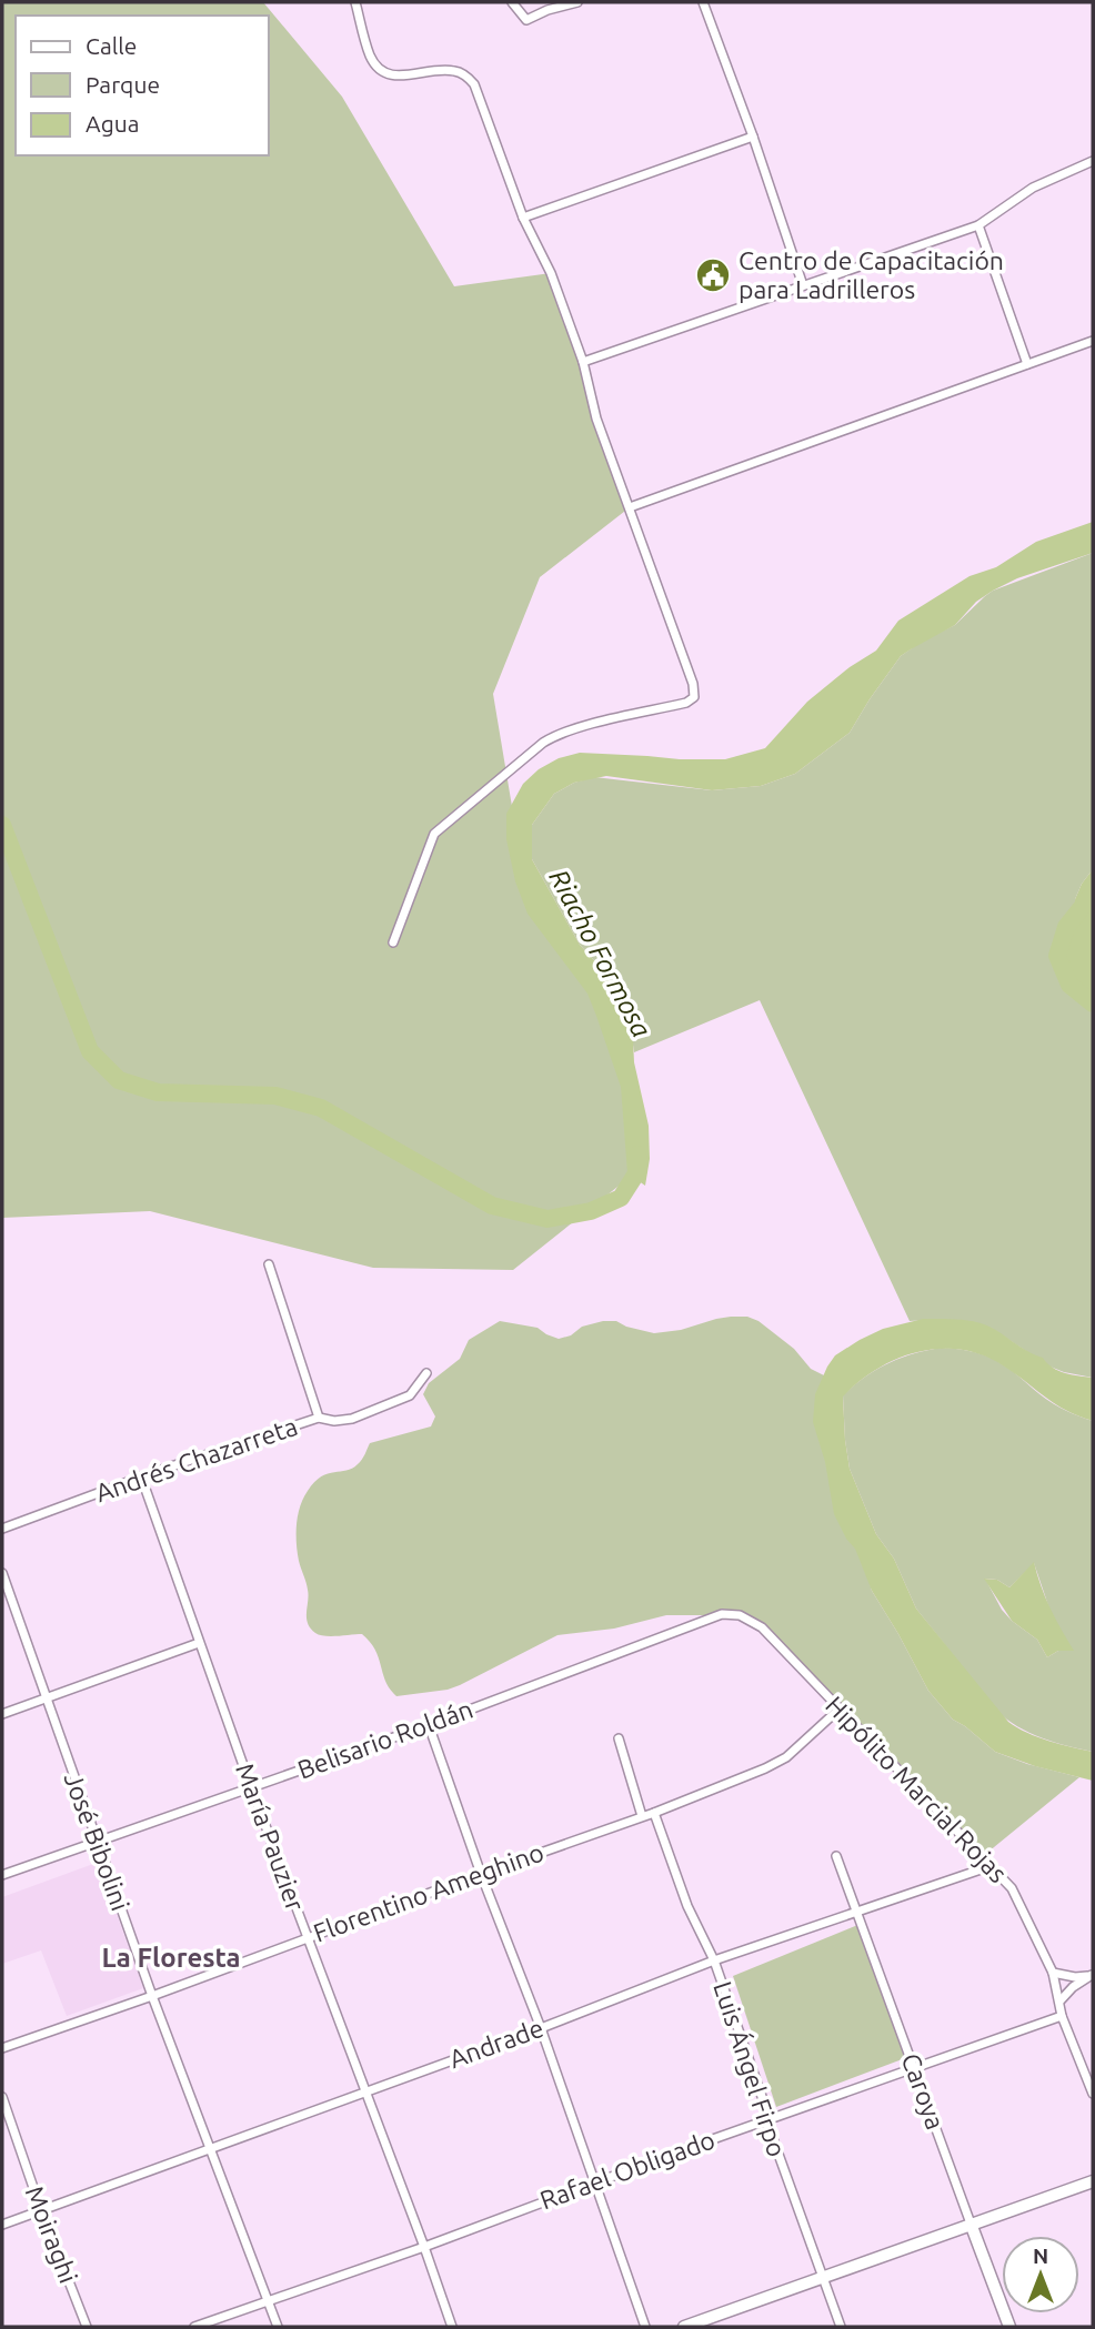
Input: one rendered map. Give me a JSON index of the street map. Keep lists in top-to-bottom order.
{
  "streets": {
    "main road": ["Caroya"],
    "street": [
      "Andrés Chazarreta",
      "Belisario Roldán",
      "Hipólito Marcial Rojas",
      "María Pauzier",
      "José Bibolini",
      "Florentino Ameghino",
      "Andrade",
      "Luis Ángel Firpo",
      "Rafael Obligado",
      "Moiraghi"
    ]
  },
  "crossings": [
    ["Andrés Chazarreta", "María Pauzier"],
    ["Belisario Roldán", "Hipólito Marcial Rojas"],
    ["Belisario Roldán", "María Pauzier"],
    ["Belisario Roldán", "José Bibolini"],
    ["Hipólito Marcial Rojas", "Florentino Ameghino"],
    ["Hipólito Marcial Rojas", "Andrade"],
    ["Hipólito Marcial Rojas", "Rafael Obligado"],
    ["María Pauzier", "Florentino Ameghino"],
    ["María Pauzier", "Andrade"],
    ["María Pauzier", "Rafael Obligado"],
    ["José Bibolini", "Florentino Ameghino"],
    ["José Bibolini", "Andrade"],
    ["José Bibolini", "Rafael Obligado"],
    ["Florentino Ameghino", "Luis Ángel Firpo"],
    ["Andrade", "Luis Ángel Firpo"],
    ["Andrade", "Caroya"],
    ["Andrade", "Moiraghi"],
    ["Luis Ángel Firpo", "Rafael Obligado"],
    ["Caroya", "Rafael Obligado"]
  ],
  "districts": ["La Floresta"],
  "water": ["Riacho Formosa"],
  "places": {
    "public building": ["Centro de Capacitación para Ladrilleros"]
  },
  "legend": ["Calle", "Parque", "Agua"],
  "north": "top"
}
